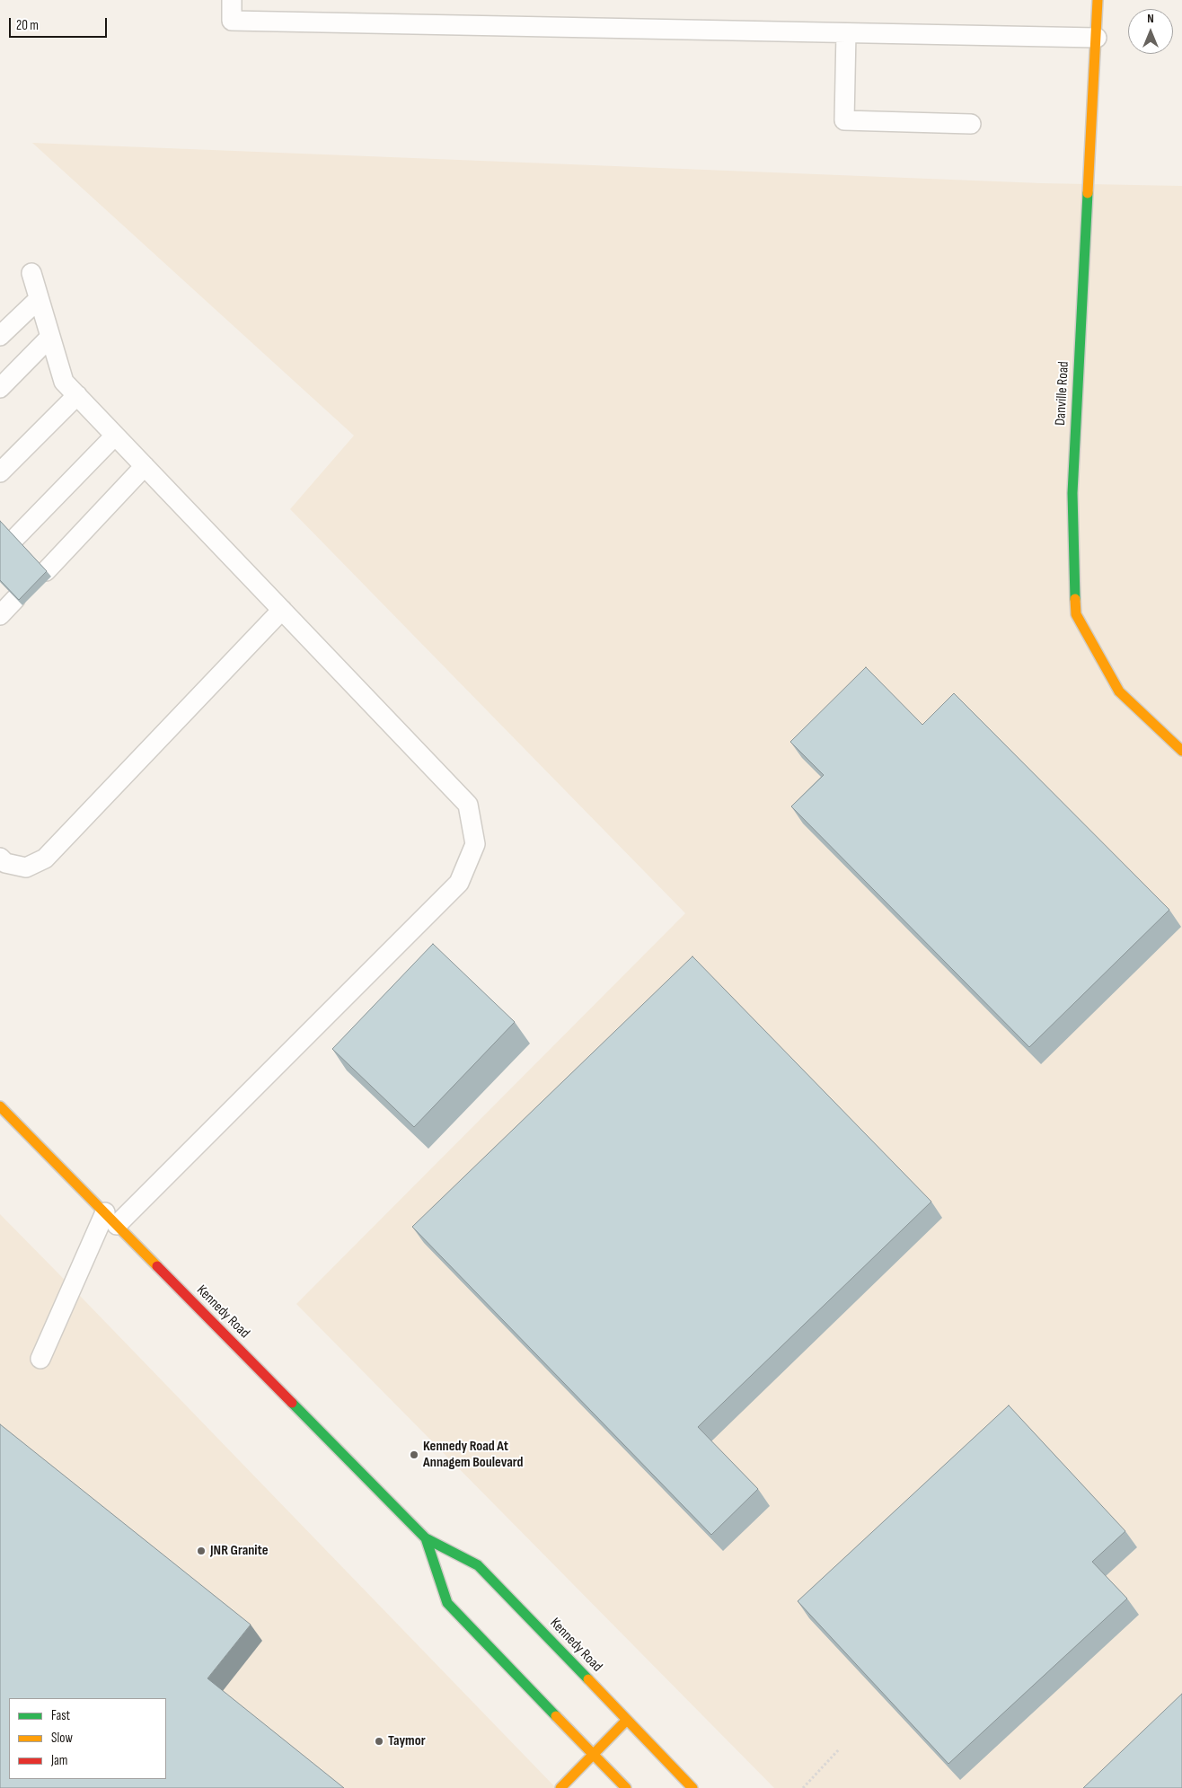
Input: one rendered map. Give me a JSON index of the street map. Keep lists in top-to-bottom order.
{
  "streets": {
    "main road": ["Danville Road", "Kennedy Road"]
  },
  "places": ["Kennedy Road At Annagem Boulevard", "JNR Granite", "Taymor"],
  "legend": ["Fast", "Slow", "Jam"],
  "scale_bar": "20 m",
  "north": "top"
}
